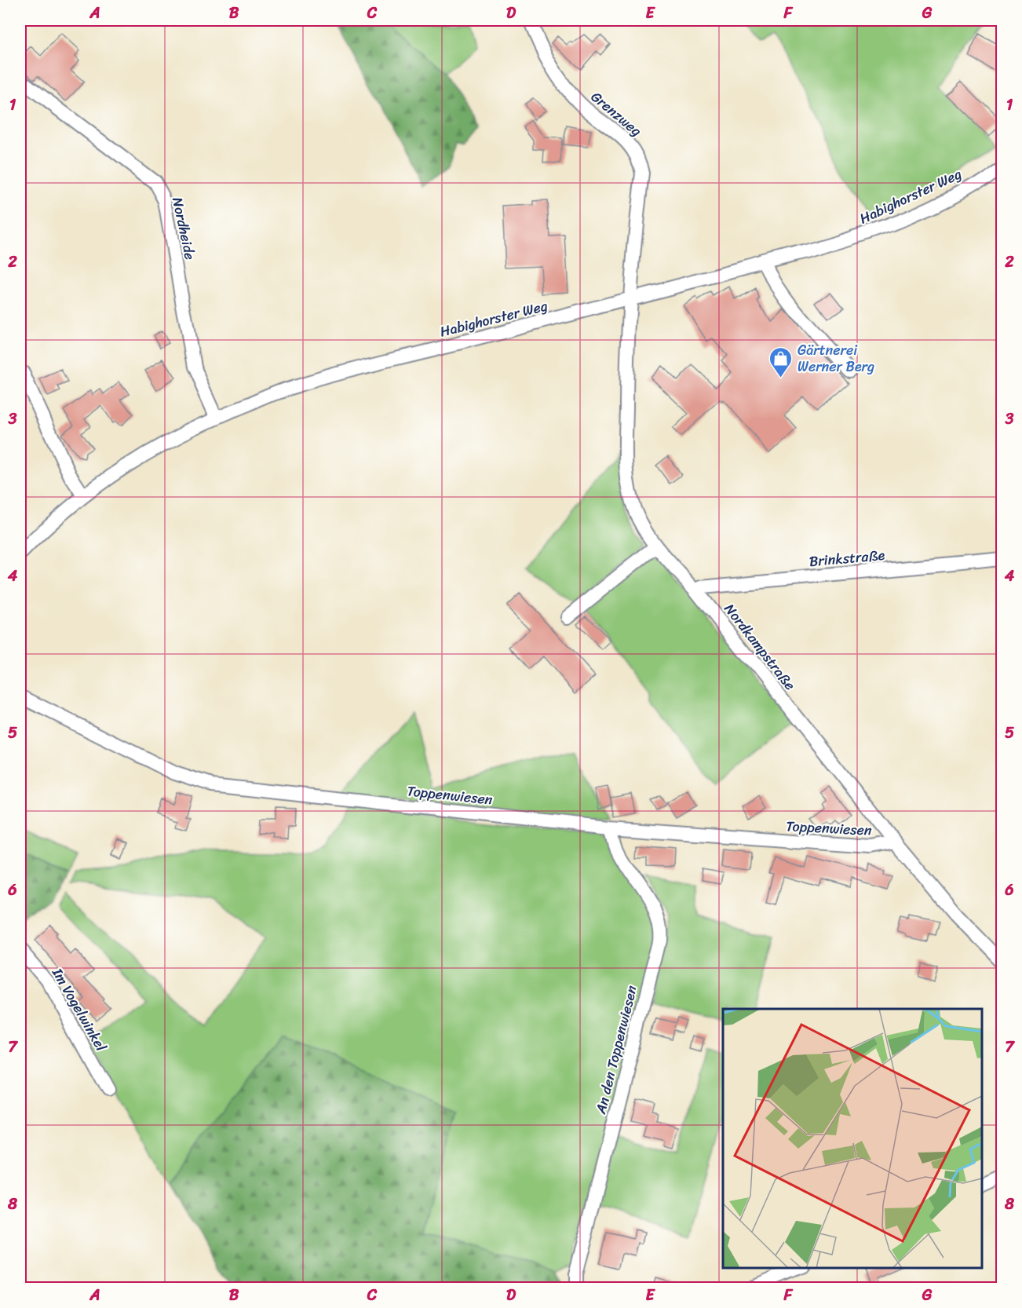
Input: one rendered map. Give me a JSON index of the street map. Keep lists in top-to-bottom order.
{
  "streets": {
    "street": [
      "Grenzweg",
      "Habighorster Weg",
      "Nordheide",
      "Brinkstraße",
      "Nordkampstraße",
      "Toppenwiesen",
      "Im Vogelwinkel",
      "An den Toppenwiesen"
    ]
  },
  "crossings": [
    ["Grenzweg", "Habighorster Weg"],
    ["Grenzweg", "Nordkampstraße"],
    ["Habighorster Weg", "Nordheide"],
    ["Habighorster Weg", "Nordkampstraße"],
    ["Brinkstraße", "Nordkampstraße"],
    ["Nordkampstraße", "Toppenwiesen"],
    ["Toppenwiesen", "An den Toppenwiesen"]
  ],
  "places": {
    "shop": ["Gärtnerei Werner Berg"]
  },
  "grid": {
    "columns": [
      "A",
      "B",
      "C",
      "D",
      "E",
      "F",
      "G"
    ],
    "rows": [
      "1",
      "2",
      "3",
      "4",
      "5",
      "6",
      "7",
      "8"
    ]
  }
}
